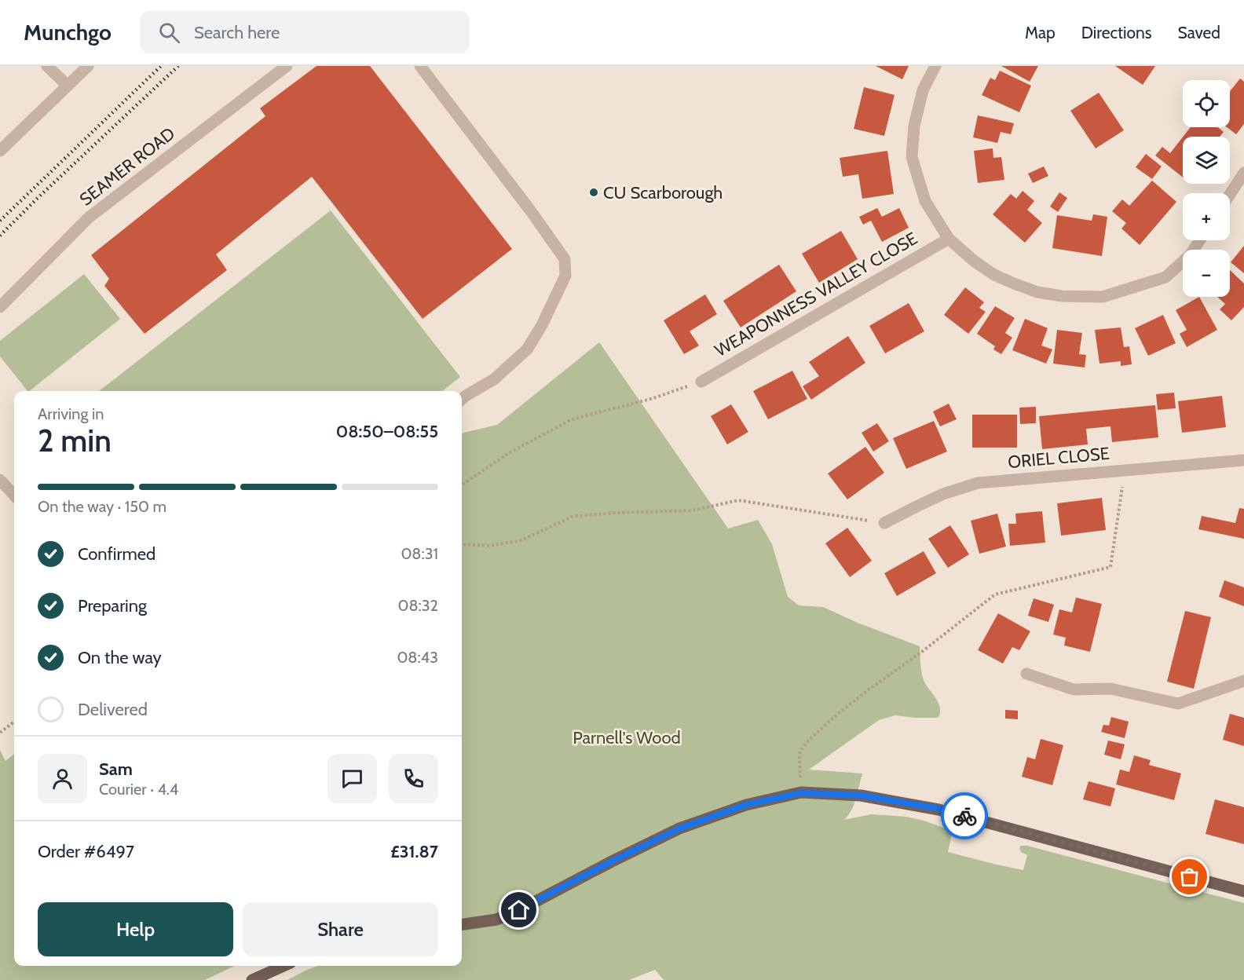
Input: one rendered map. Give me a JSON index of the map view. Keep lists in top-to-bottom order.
{
  "streets": {
    "street": ["SEAMER ROAD", "WEAPONNESS VALLEY CLOSE", "ORIEL CLOSE"]
  },
  "parks": ["Parnell's Wood"],
  "places": ["CU Scarborough"],
  "page": {
    "header": "Munchgo",
    "search": "Search here",
    "nav": ["Map", "Directions", "Saved"],
    "map_buttons": ["+", "−"],
    "heading": ["2 min", "Arriving in", "08:50–08:55"],
    "panel": [
      "Sam",
      "Courier · 4.4",
      "Order #6497",
      "£31.87"
    ],
    "bar": "On the way · 150 m",
    "list": [
      ["Confirmed", "08:31"],
      ["Preparing", "08:32"],
      ["On the way", "08:43"],
      "Delivered"
    ],
    "buttons": ["Help", "Share"]
  }
}
